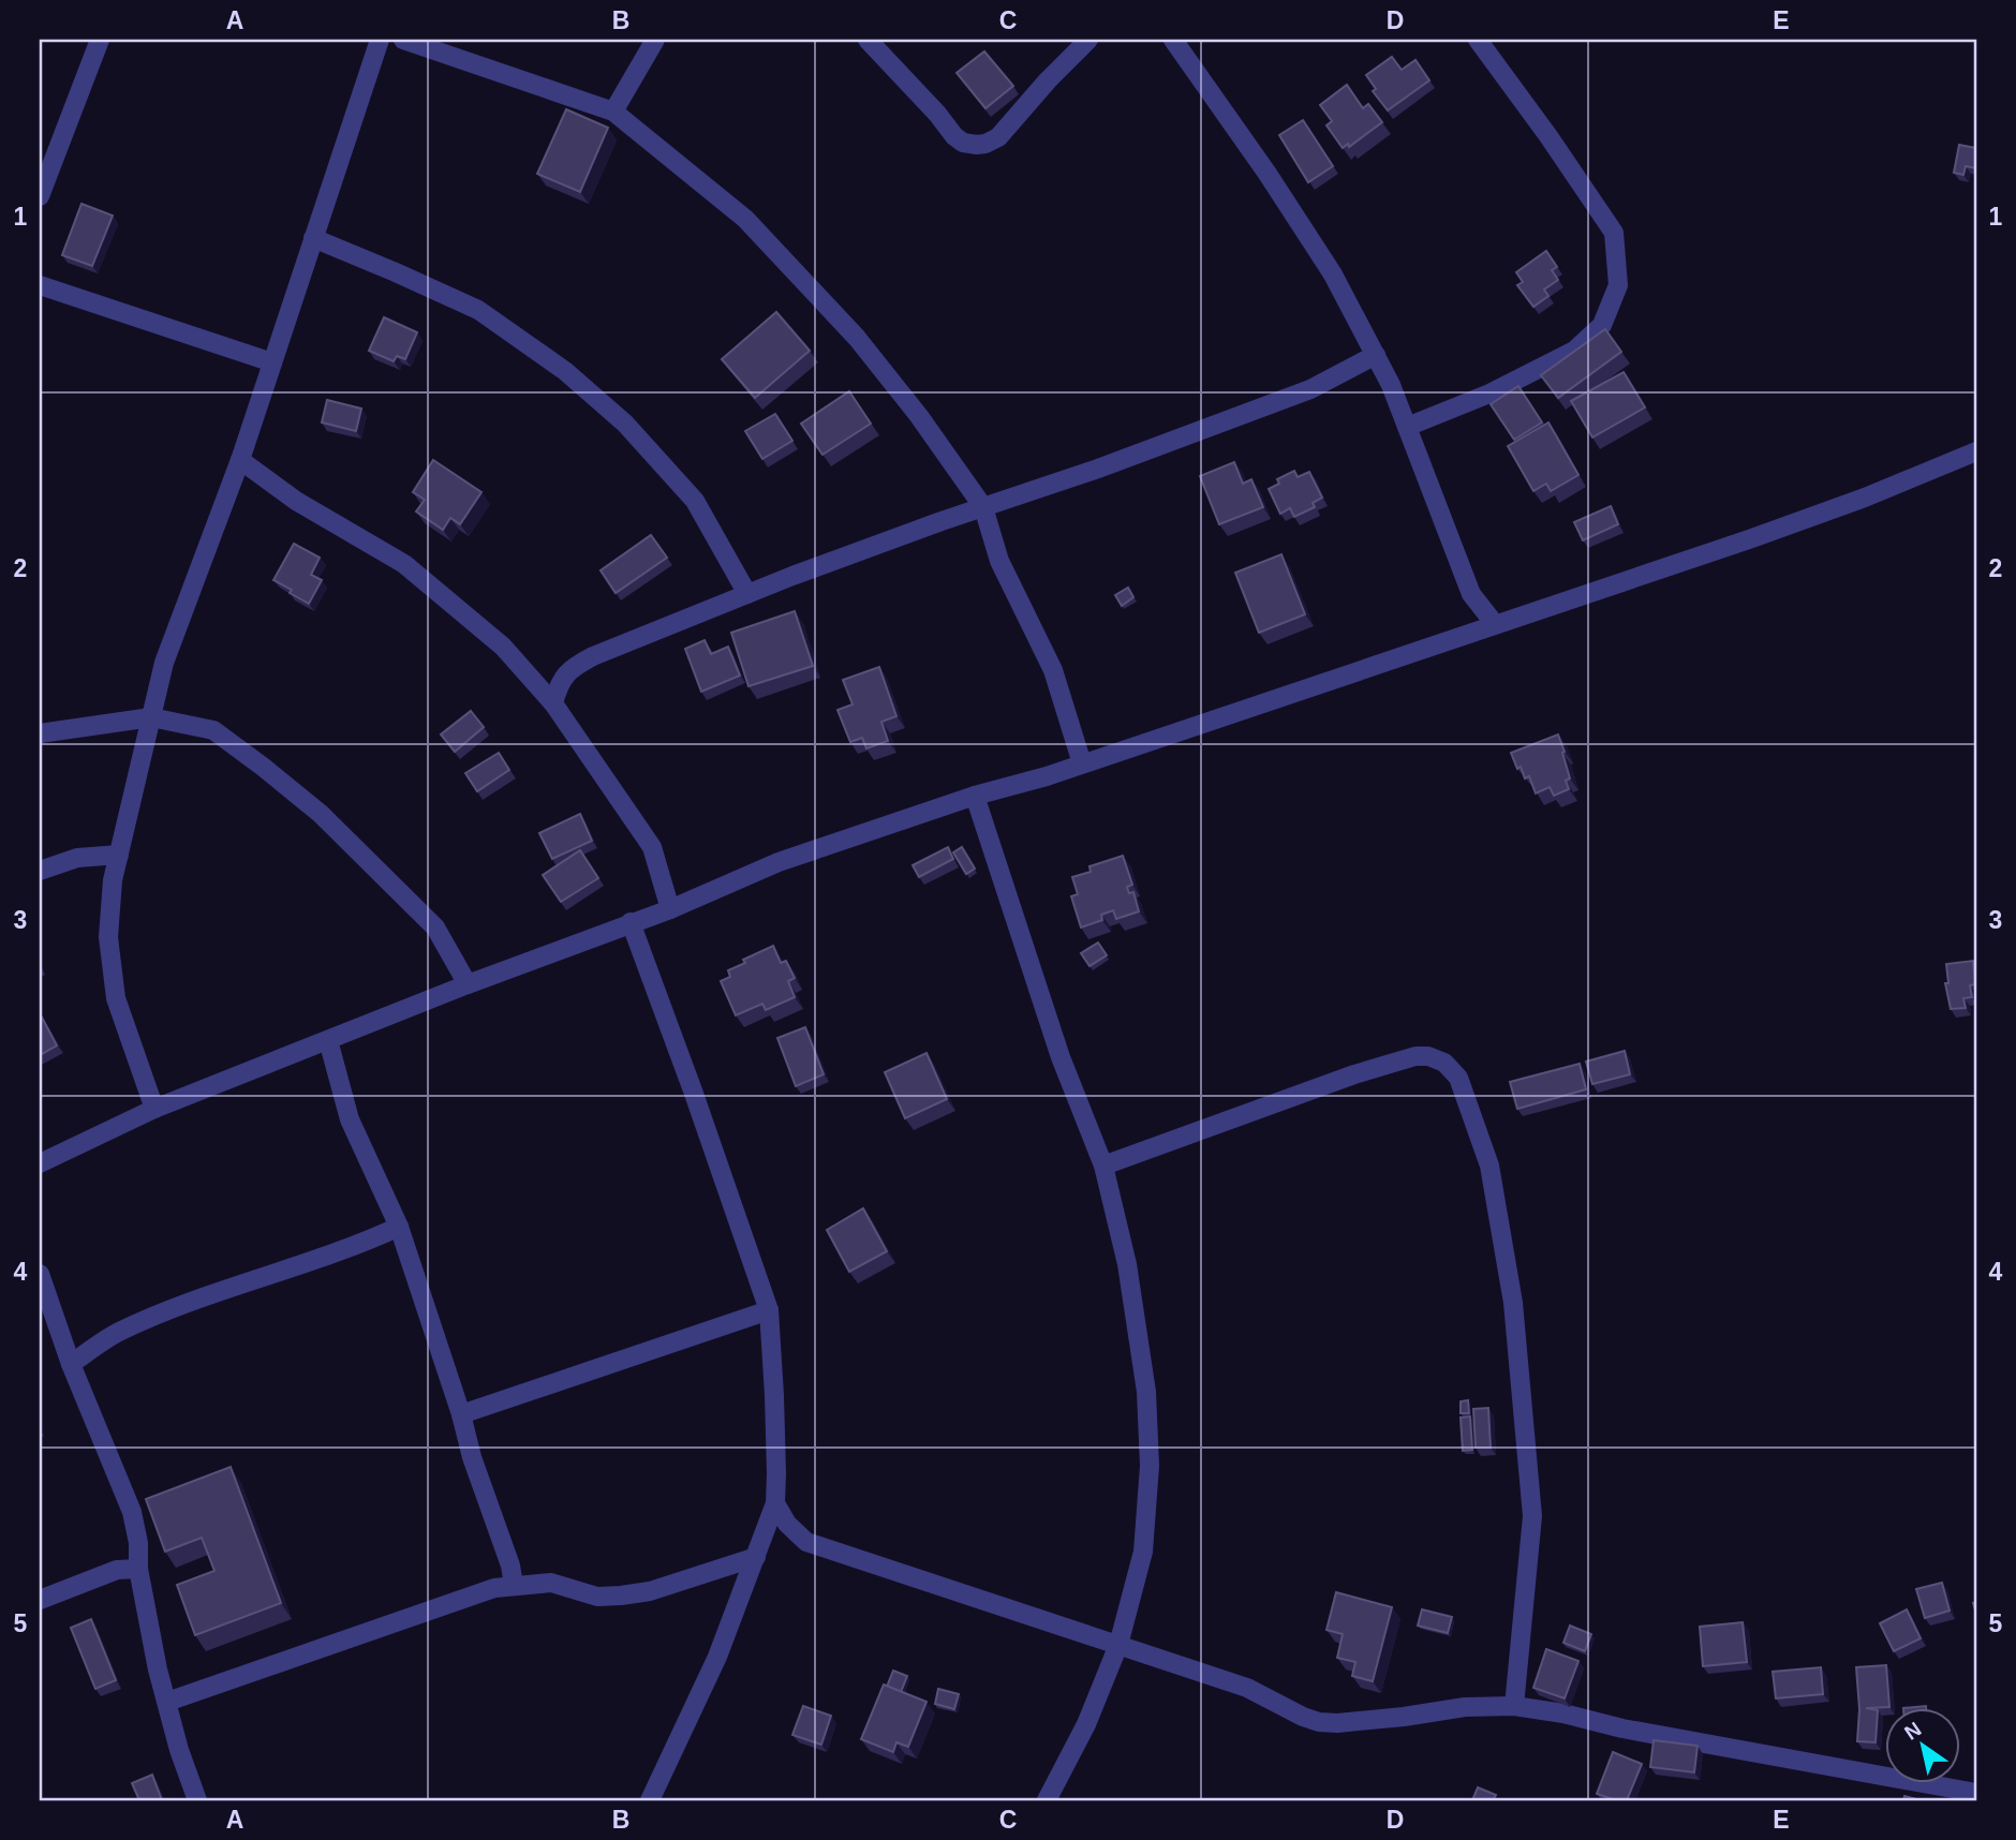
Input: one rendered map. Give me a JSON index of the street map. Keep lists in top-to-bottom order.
{
  "north": "top left",
  "grid": {
    "columns": [
      "A",
      "B",
      "C",
      "D",
      "E"
    ],
    "rows": [
      "1",
      "2",
      "3",
      "4",
      "5"
    ]
  }
}
